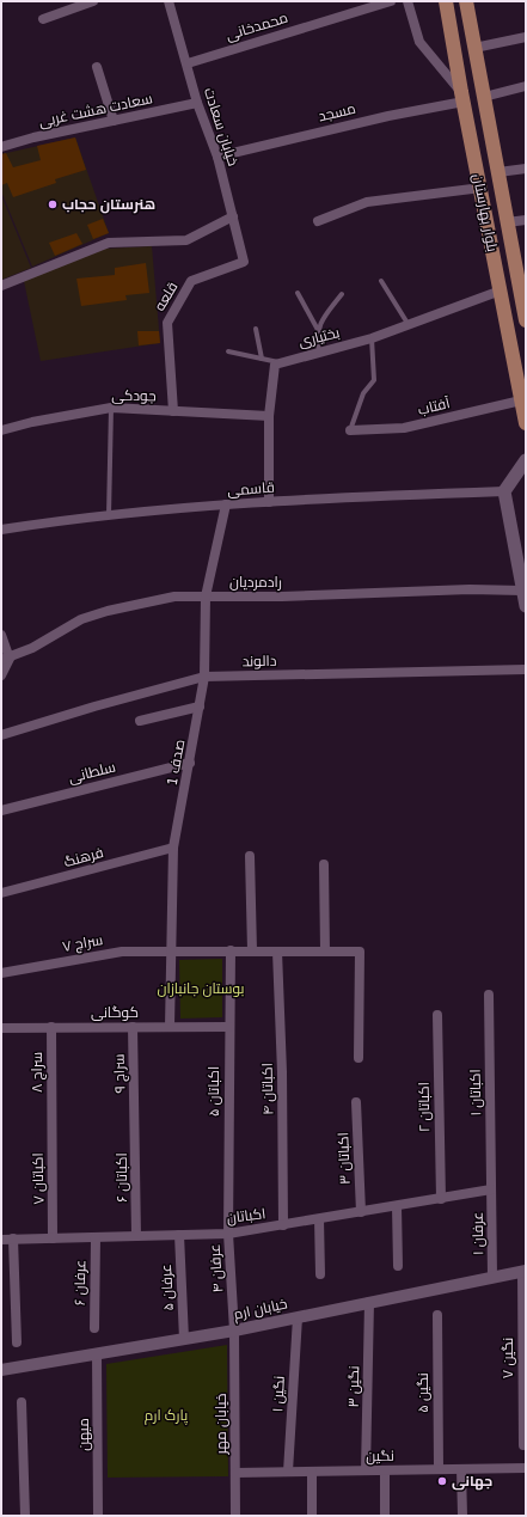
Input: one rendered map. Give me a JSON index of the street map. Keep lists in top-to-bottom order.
{
  "streets": {
    "main road": ["بلوار بهارستان"],
    "street": [
      "محمدخانی",
      "سعادت هشت غربی",
      "مسجد",
      "خیابان سعادت",
      "قلعه",
      "بختیاری",
      "جودکی",
      "آفتاب",
      "قاسمی",
      "رادمردیان",
      "دالوند",
      "صدف 1",
      "سلطانی",
      "فرهنگ",
      "سراج ۷",
      "کوگانی",
      "سراج ۸",
      "سراج ۹",
      "اکباتان ۴",
      "اکباتان ۵",
      "اکباتان ۱",
      "اکباتان ۲",
      "اکباتان ۳",
      "اکباتان ۶",
      "اکباتان ۷",
      "اکباتان",
      "عرفان ۱",
      "عرفان ۴",
      "عرفان ۶",
      "عرفان ۵",
      "خیابان ارم",
      "نگین ۷",
      "نگین ۳",
      "نگین ۵",
      "نگین ۱",
      "خیابان مهر",
      "میهن",
      "نگین"
    ]
  },
  "crossings": [
    ["محمدخانی", "خیابان سعادت"],
    ["سعادت هشت غربی", "خیابان سعادت"],
    ["مسجد", "خیابان سعادت"],
    ["مسجد", "بلوار بهارستان"],
    ["خیابان سعادت", "قلعه"],
    ["بلوار بهارستان", "بختیاری"],
    ["بلوار بهارستان", "آفتاب"],
    ["قلعه", "جودکی"],
    ["قاسمی", "صدف 1"],
    ["رادمردیان", "صدف 1"],
    ["دالوند", "صدف 1"],
    ["صدف 1", "سلطانی"],
    ["صدف 1", "فرهنگ"],
    ["صدف 1", "سراج ۷"],
    ["صدف 1", "کوگانی"],
    ["سراج ۷", "اکباتان ۴"],
    ["سراج ۷", "اکباتان ۵"],
    ["کوگانی", "سراج ۸"],
    ["کوگانی", "سراج ۹"],
    ["کوگانی", "اکباتان ۵"],
    ["سراج ۸", "اکباتان ۷"],
    ["سراج ۹", "اکباتان ۶"],
    ["اکباتان ۴", "اکباتان"],
    ["اکباتان ۵", "اکباتان"],
    ["اکباتان ۵", "عرفان ۴"],
    ["اکباتان ۱", "اکباتان"],
    ["اکباتان ۱", "عرفان ۱"],
    ["اکباتان ۲", "اکباتان"],
    ["اکباتان ۳", "اکباتان"],
    ["اکباتان ۶", "اکباتان"],
    ["اکباتان ۷", "اکباتان"],
    ["اکباتان", "عرفان ۱"],
    ["اکباتان", "عرفان ۴"],
    ["اکباتان", "عرفان ۶"],
    ["اکباتان", "عرفان ۵"],
    ["عرفان ۱", "خیابان ارم"],
    ["عرفان ۴", "خیابان ارم"],
    ["عرفان ۴", "خیابان مهر"],
    ["عرفان ۵", "خیابان ارم"],
    ["خیابان ارم", "نگین ۷"],
    ["خیابان ارم", "نگین ۳"],
    ["خیابان ارم", "نگین ۱"],
    ["خیابان ارم", "خیابان مهر"],
    ["خیابان ارم", "میهن"],
    ["نگین ۳", "نگین"],
    ["نگین ۵", "نگین"],
    ["نگین ۱", "نگین"],
    ["خیابان مهر", "نگین"]
  ],
  "parks": ["بوستان جانبازان", "پارک ارم"],
  "places": ["هنرستان حجاب", "جهانی"]
}
